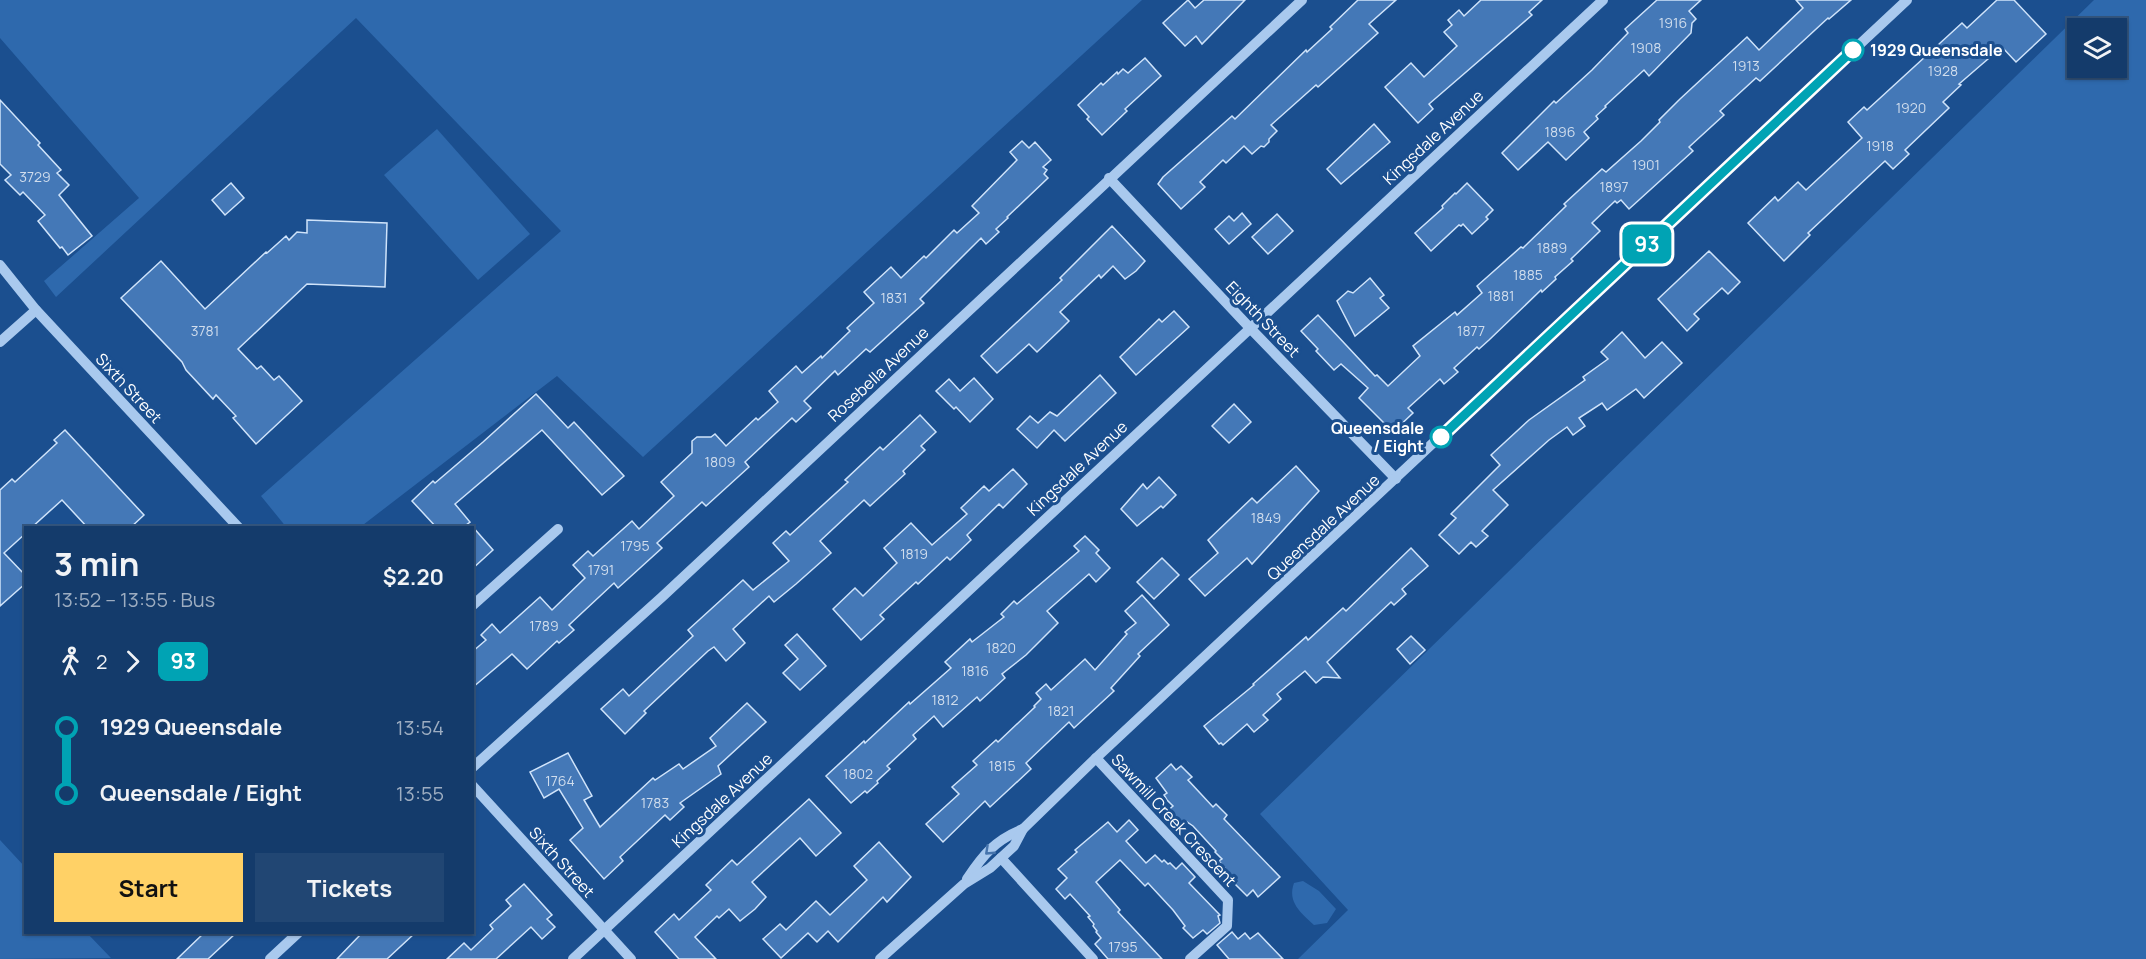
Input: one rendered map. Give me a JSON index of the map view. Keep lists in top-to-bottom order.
{
  "streets": {
    "street": [
      "Kingsdale Avenue",
      "Eighth Street",
      "Rosebella Avenue",
      "Sixth Street",
      "Queensdale Avenue",
      "Sawmill Creek Crescent"
    ]
  },
  "crossings": [
    ["Kingsdale Avenue", "Eighth Street"],
    ["Kingsdale Avenue", "Sixth Street"],
    ["Eighth Street", "Rosebella Avenue"],
    ["Eighth Street", "Queensdale Avenue"],
    ["Queensdale Avenue", "Sawmill Creek Crescent"]
  ],
  "places": ["1929 Queensdale", "Queensdale / Eight"],
  "lines": ["bus line 93"],
  "house_numbers": [
    "1916",
    "1908",
    "1913",
    "1928",
    "1920",
    "1896",
    "1918",
    "1901",
    "3729",
    "1897",
    "1889",
    "1885",
    "1881",
    "1831",
    "3781",
    "1877",
    "1809",
    "1849",
    "1795",
    "1819",
    "1791",
    "1789",
    "1820",
    "1816",
    "1812",
    "1821",
    "1815",
    "1802",
    "1764",
    "1783",
    "1795"
  ],
  "page": {
    "on_map": "93",
    "heading": ["3 min", "13:52 – 13:55 · Bus", "$2.20"],
    "legs": ["2", "93"],
    "list": [
      {
        "name": "1929 Queensdale",
        "value": "13:54"
      },
      {
        "name": "Queensdale / Eight",
        "value": "13:55"
      }
    ],
    "buttons": ["Start", "Tickets"]
  }
}
